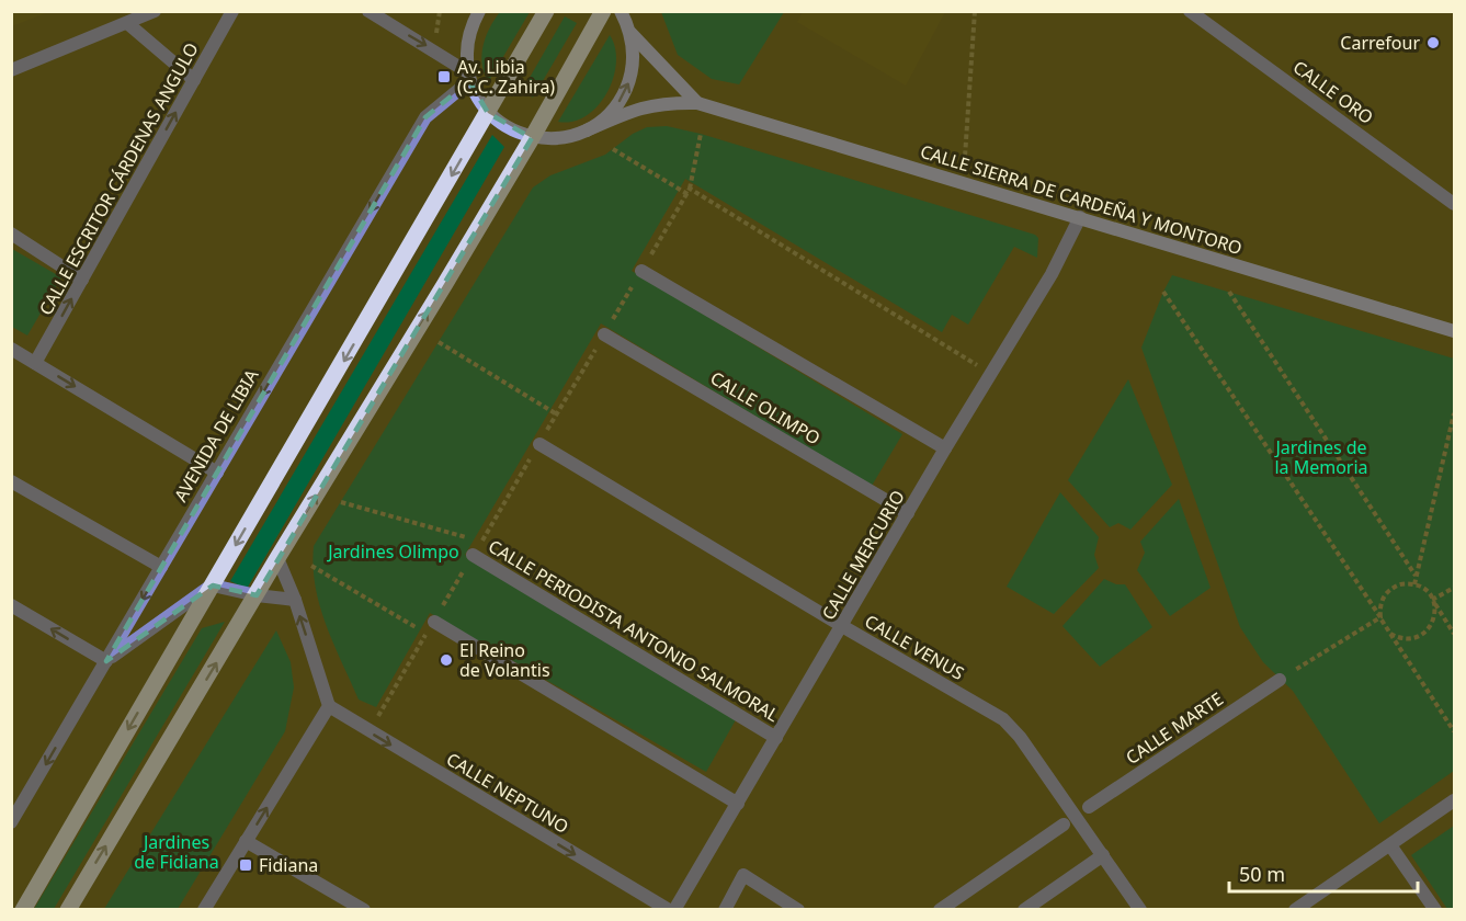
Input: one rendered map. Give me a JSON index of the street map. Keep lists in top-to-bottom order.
{
  "streets": {
    "main road": ["CALLE SIERRA DE CARDEÑA Y MONTORO"],
    "street": [
      "CALLE ORO",
      "CALLE ESCRITOR CÁRDENAS ANGULO",
      "CALLE OLIMPO",
      "AVENIDA DE LIBIA",
      "CALLE MERCURIO",
      "CALLE PERIODISTA ANTONIO SALMORAL",
      "CALLE VENUS",
      "CALLE MARTE",
      "CALLE NEPTUNO"
    ]
  },
  "crossings": [
    ["CALLE SIERRA DE CARDEÑA Y MONTORO", "CALLE MERCURIO"],
    ["CALLE OLIMPO", "CALLE MERCURIO"],
    ["CALLE MERCURIO", "CALLE PERIODISTA ANTONIO SALMORAL"],
    ["CALLE MERCURIO", "CALLE VENUS"]
  ],
  "one_way": ["CALLE ESCRITOR CÁRDENAS ANGULO", "AVENIDA DE LIBIA", "CALLE NEPTUNO"],
  "parks": ["Jardines de la Memoria", "Jardines Olimpo", "Jardines de Fidiana"],
  "places": {
    "other": ["Carrefour", "El Reino de Volantis"],
    "transit": ["Av. Libia (C.C. Zahira)", "Fidiana"]
  },
  "scale_bar": "50 m"
}
